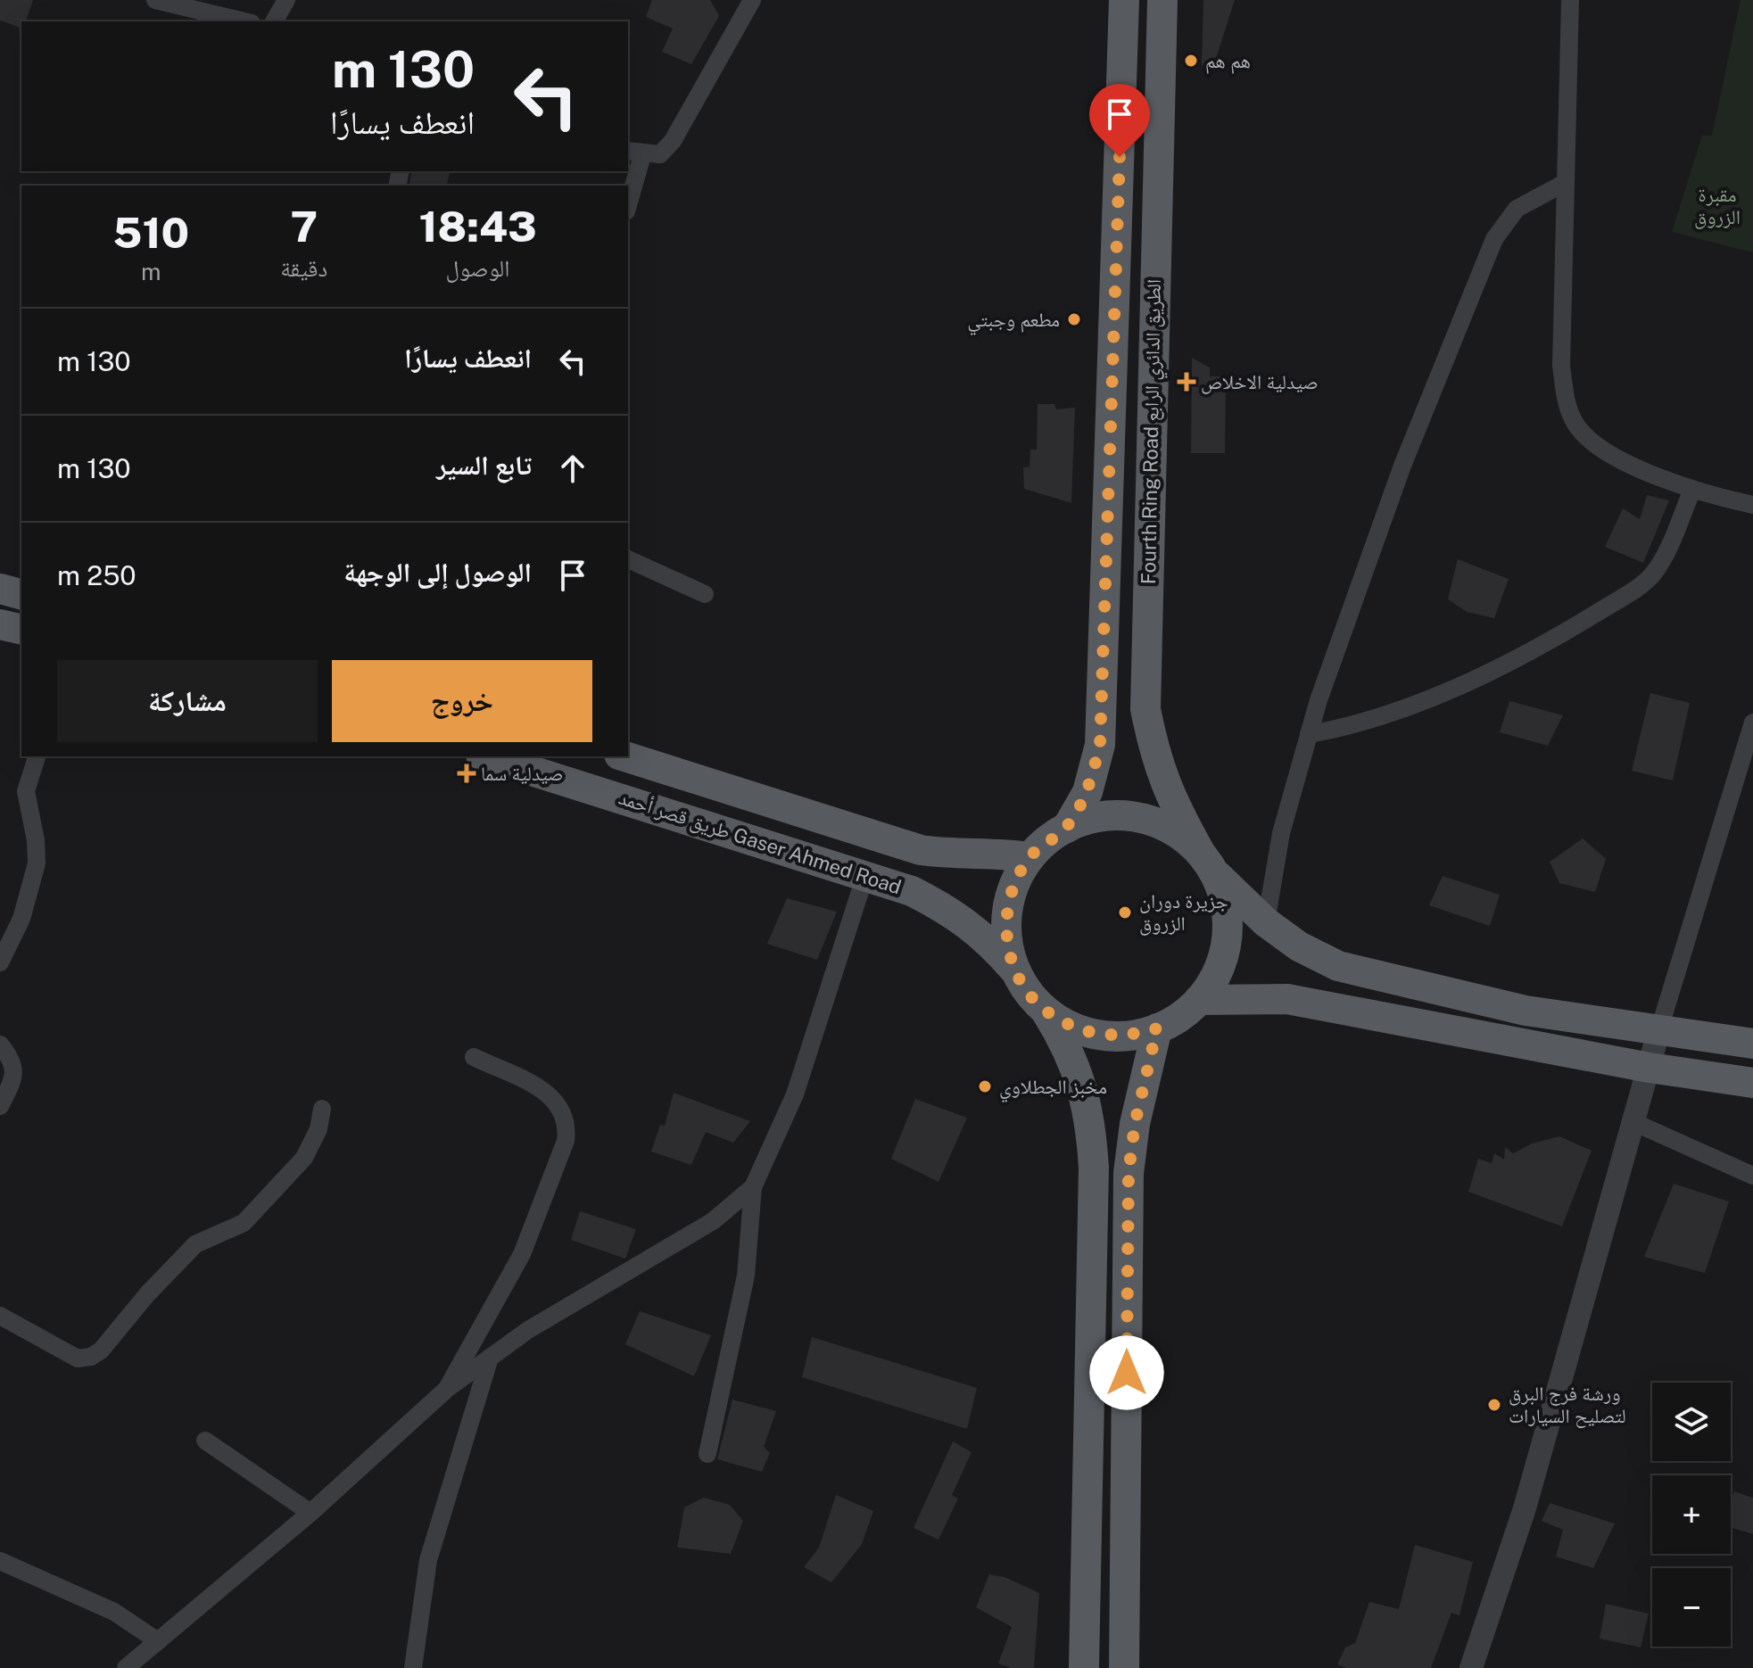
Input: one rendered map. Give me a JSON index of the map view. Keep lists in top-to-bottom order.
{
  "streets": {
    "main road": ["Fourth Ring Road الطريق الدائري الرابع", "طريق قصر أحمد Gaser Ahmed Road"]
  },
  "crossings": [
    ["Fourth Ring Road الطريق الدائري الرابع", "طريق قصر أحمد Gaser Ahmed Road"]
  ],
  "parks": ["مقبرة الزروق"],
  "places": {
    "other": [
      "هم هم",
      "مطعم وجبتي",
      "جزيرة دوران الزروق",
      "مخبز الجطلاوي",
      "ورشة فرج البرق لتصليح السيارات"
    ],
    "health": ["صيدلية الاخلاص", "صيدلية سما"]
  },
  "page": {
    "turn": ["130 m", "انعطف يسارًا"],
    "eta": [
      "18:43",
      "الوصول",
      "7",
      "دقيقة",
      "510",
      "m"
    ],
    "list": [
      {
        "name": "انعطف يسارًا",
        "value": "130 m"
      },
      {
        "name": "تابع السير",
        "value": "130 m"
      },
      {
        "name": "الوصول إلى الوجهة",
        "value": "250 m"
      }
    ],
    "buttons": ["خروج", "مشاركة"],
    "map_buttons": ["+", "−"]
  }
}
